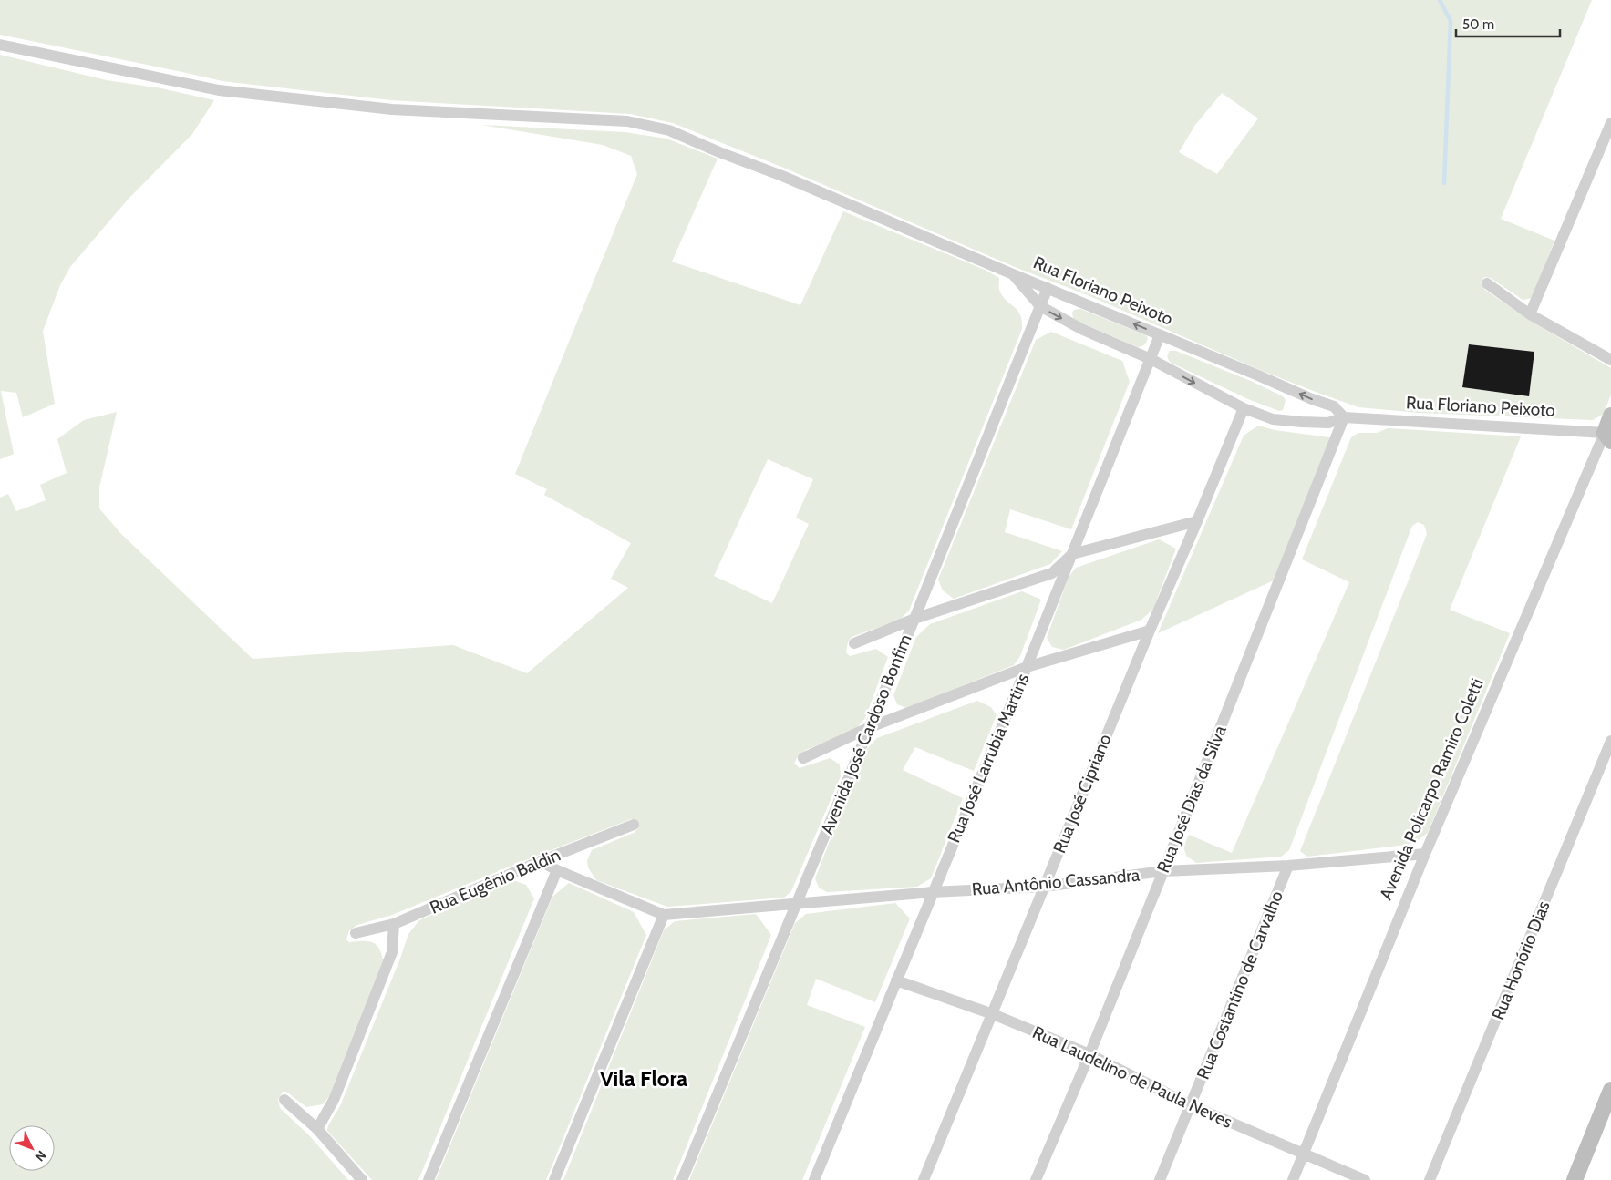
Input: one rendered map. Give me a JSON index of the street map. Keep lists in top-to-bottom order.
{
  "streets": {
    "street": [
      "Rua Floriano Peixoto",
      "Avenida José Cardoso Bonfim",
      "Rua José Larrubia Martins",
      "Avenida Policarpo Ramiro Coletti",
      "Rua José Cipriano",
      "Rua José Dias da Silva",
      "Rua Eugênio Baldin",
      "Rua Antônio Cassandra",
      "Rua Honório Dias",
      "Rua Costantino de Carvalho",
      "Rua Laudelino de Paula Neves"
    ]
  },
  "crossings": [
    ["Rua Floriano Peixoto", "Avenida José Cardoso Bonfim"],
    ["Rua Floriano Peixoto", "Rua José Larrubia Martins"],
    ["Rua Floriano Peixoto", "Avenida Policarpo Ramiro Coletti"],
    ["Rua Floriano Peixoto", "Rua José Cipriano"],
    ["Rua Floriano Peixoto", "Rua José Dias da Silva"],
    ["Avenida José Cardoso Bonfim", "Rua Antônio Cassandra"],
    ["Rua José Larrubia Martins", "Rua Antônio Cassandra"],
    ["Rua José Larrubia Martins", "Rua Laudelino de Paula Neves"],
    ["Avenida Policarpo Ramiro Coletti", "Rua Antônio Cassandra"],
    ["Avenida Policarpo Ramiro Coletti", "Rua Laudelino de Paula Neves"],
    ["Rua José Cipriano", "Rua Antônio Cassandra"],
    ["Rua José Cipriano", "Rua Laudelino de Paula Neves"],
    ["Rua José Dias da Silva", "Rua Antônio Cassandra"],
    ["Rua José Dias da Silva", "Rua Laudelino de Paula Neves"],
    ["Rua Antônio Cassandra", "Rua Costantino de Carvalho"],
    ["Rua Costantino de Carvalho", "Rua Laudelino de Paula Neves"]
  ],
  "districts": ["Vila Flora"],
  "scale_bar": "50 m",
  "north": "bottom right"
}
